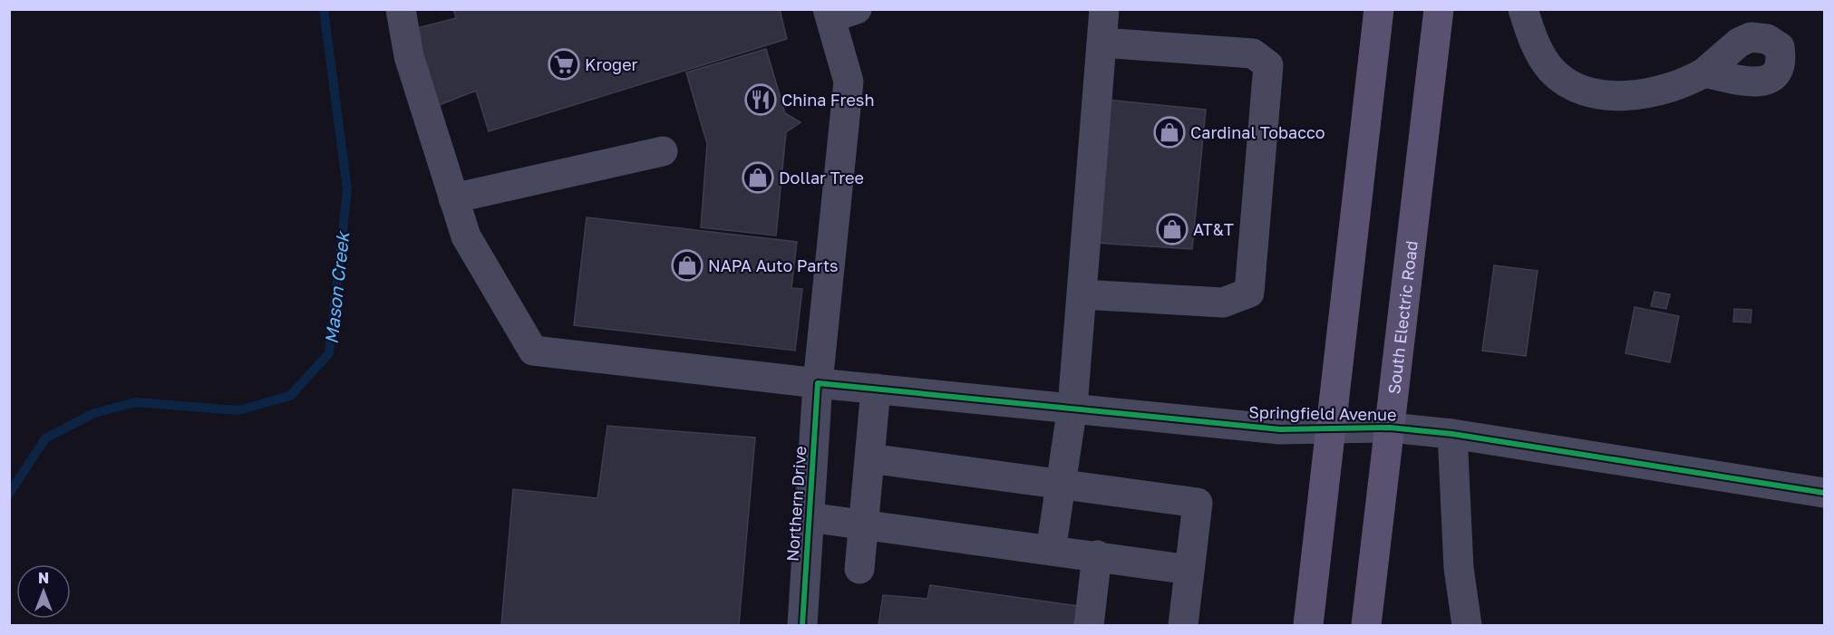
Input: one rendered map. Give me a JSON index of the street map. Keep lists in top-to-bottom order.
{
  "streets": {
    "main road": ["South Electric Road"],
    "street": ["Springfield Avenue", "Northern Drive"]
  },
  "crossings": [
    ["South Electric Road", "Springfield Avenue"],
    ["Springfield Avenue", "Northern Drive"]
  ],
  "water": ["Mason Creek"],
  "places": {
    "supermarket": ["Kroger"],
    "restaurant": ["China Fresh"],
    "shop": [
      "Cardinal Tobacco",
      "Dollar Tree",
      "AT&T",
      "NAPA Auto Parts"
    ]
  },
  "north": "top"
}
